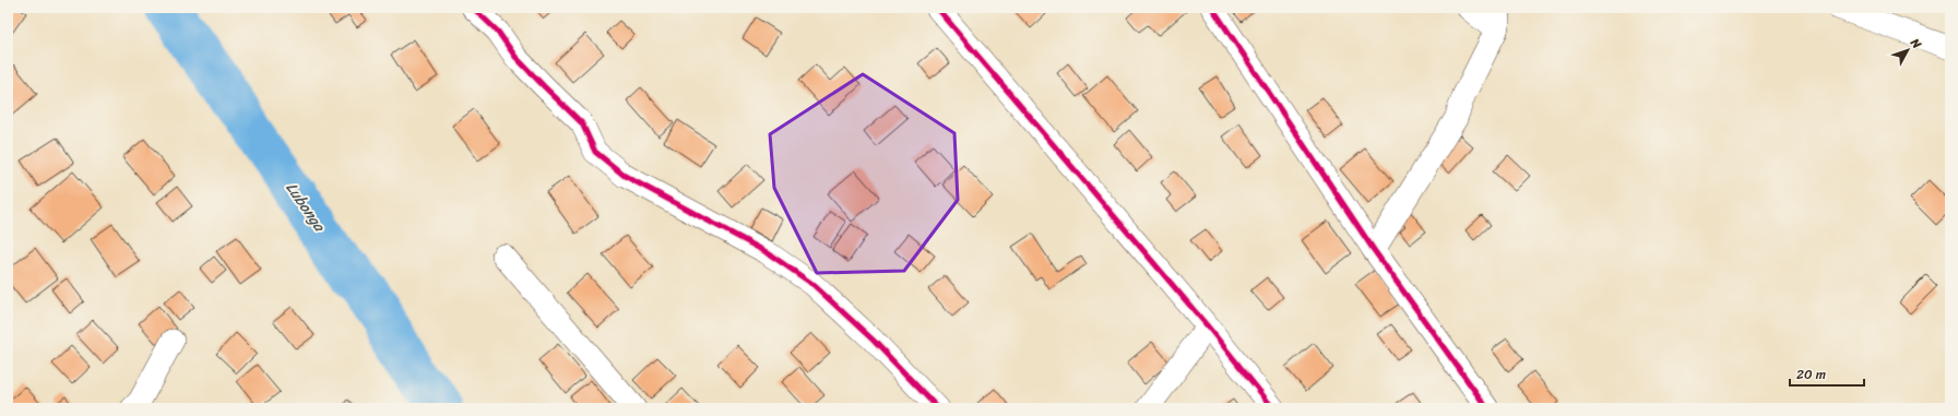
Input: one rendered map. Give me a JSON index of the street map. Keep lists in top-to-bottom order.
{
  "water": ["Lubonga"],
  "scale_bar": "20 m",
  "north": "top right"
}
